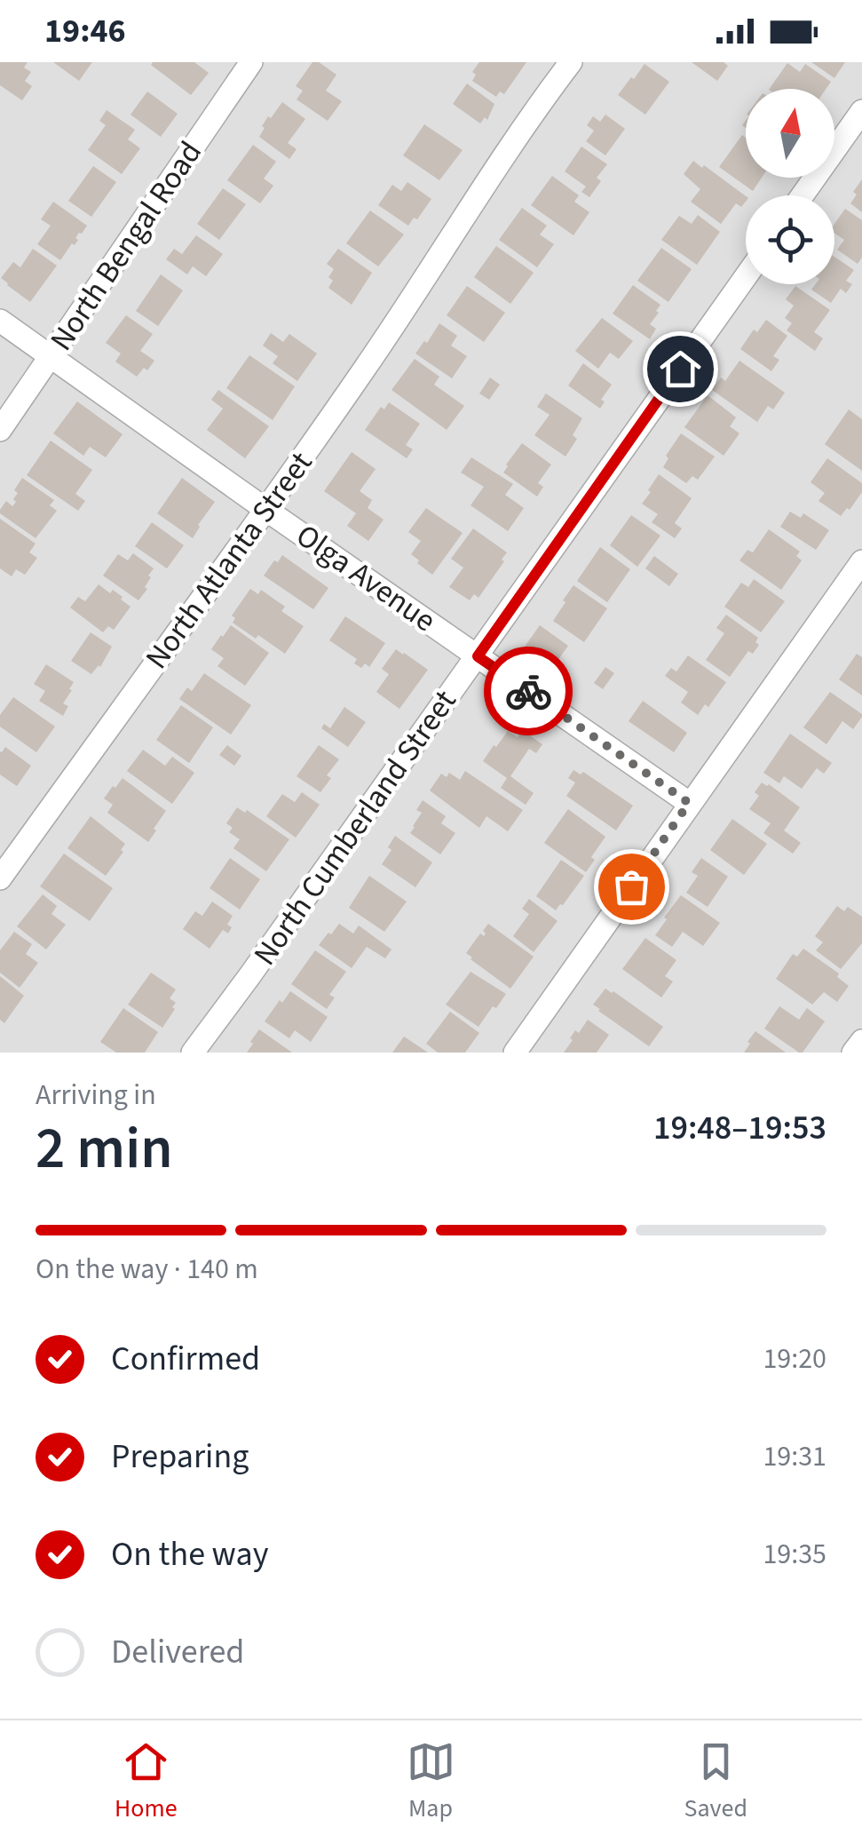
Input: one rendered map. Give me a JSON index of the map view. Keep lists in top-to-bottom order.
{
  "streets": {
    "street": [
      "North Bengal Road",
      "North Atlanta Street",
      "Olga Avenue",
      "North Cumberland Street"
    ]
  },
  "crossings": [
    ["North Bengal Road", "Olga Avenue"],
    ["North Atlanta Street", "Olga Avenue"],
    ["Olga Avenue", "North Cumberland Street"]
  ],
  "north": "top",
  "page": {
    "status": "19:46",
    "heading": ["2 min", "Arriving in", "19:48–19:53"],
    "bar": "On the way · 140 m",
    "list": [
      ["Confirmed", "19:20"],
      ["Preparing", "19:31"],
      ["On the way", "19:35"],
      "Delivered"
    ],
    "tabs": ["Home", "Map", "Saved"]
  }
}
